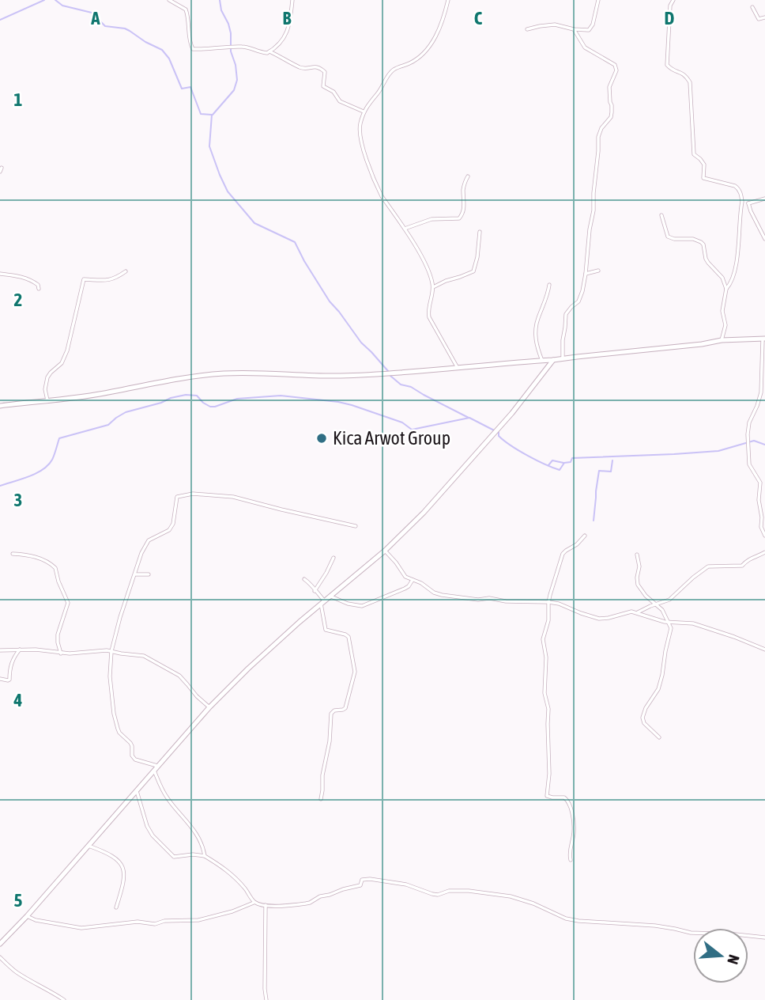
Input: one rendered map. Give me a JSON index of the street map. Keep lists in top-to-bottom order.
{
  "places": ["Kica Arwot Group"],
  "north": "right",
  "grid": {
    "columns": [
      "A",
      "B",
      "C",
      "D"
    ],
    "rows": [
      "1",
      "2",
      "3",
      "4",
      "5"
    ]
  }
}
